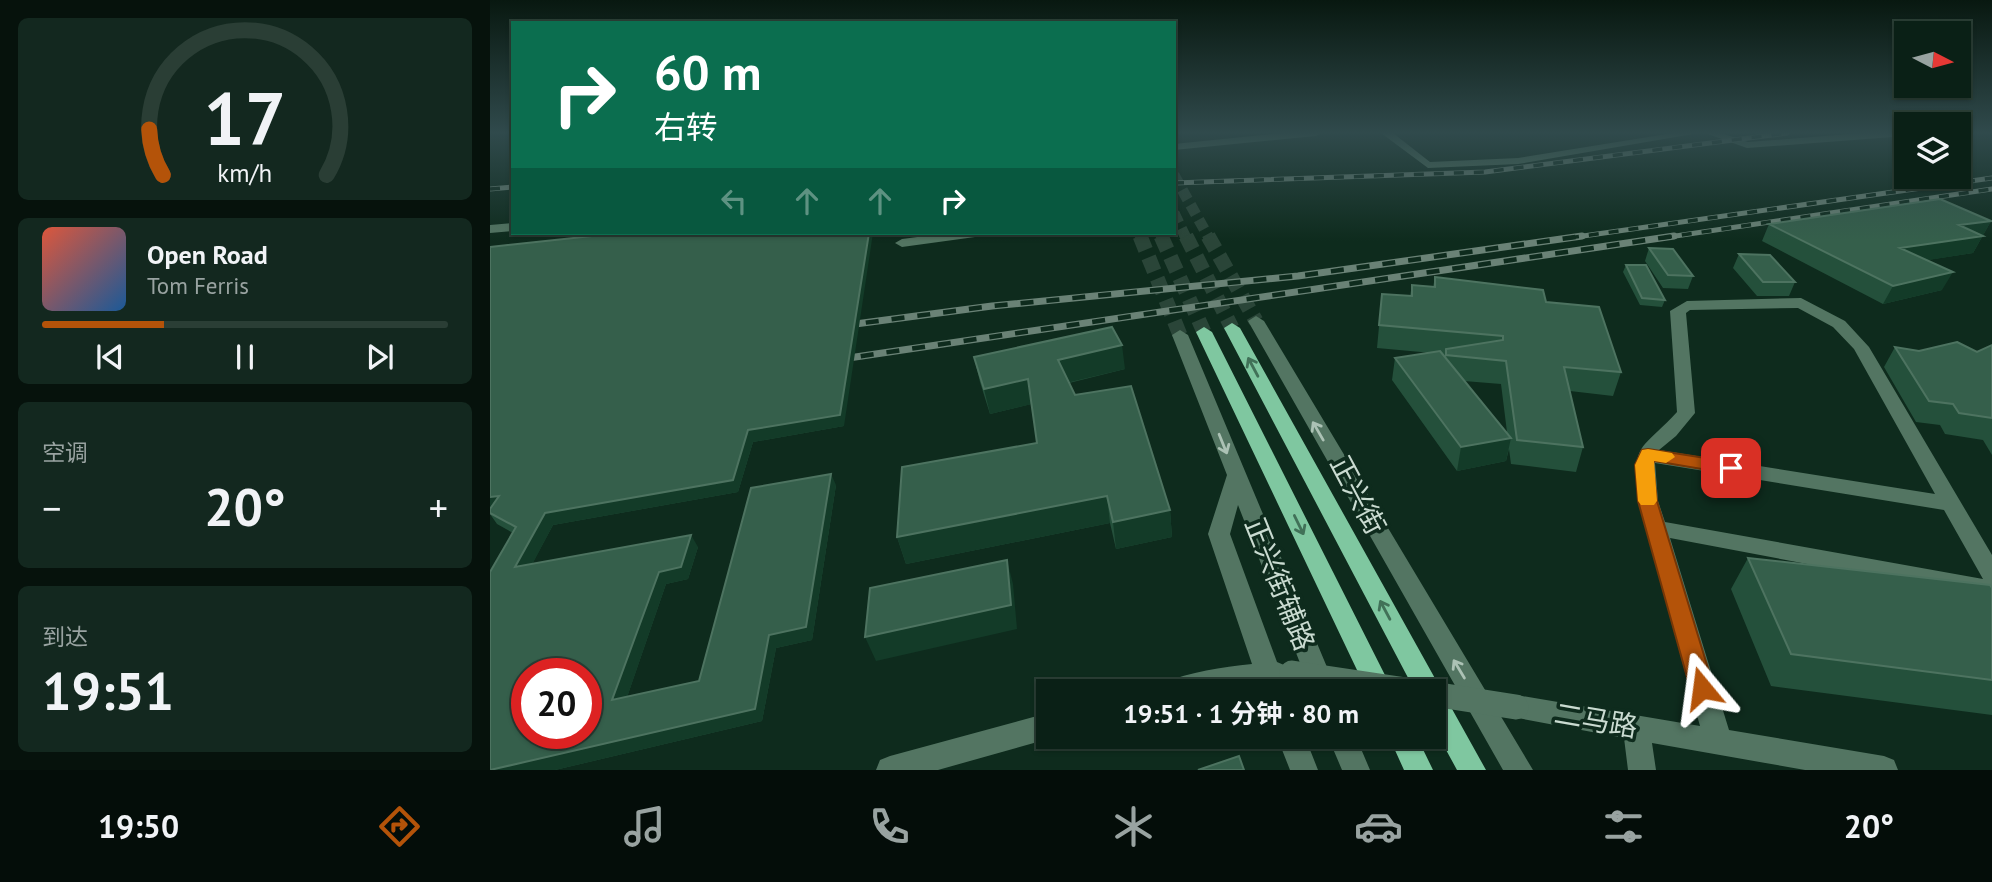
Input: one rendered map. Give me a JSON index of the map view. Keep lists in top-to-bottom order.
{
  "streets": {
    "main road": ["正兴街"],
    "street": ["正兴街辅路", "二马路"]
  },
  "north": "right",
  "page": {
    "turn": ["60 m", "右转"],
    "song": ["Open Road", "Tom Ferris"],
    "tile": [
      "空调",
      ["到达", "19:51"]
    ],
    "heat": ["−", "20°", "+"],
    "limit": "20",
    "trip": "19:51 · 1 分钟 · 80 m",
    "tabs": ["19:50", "20°"],
    "gauge": ["17", "km/h"]
  }
}
